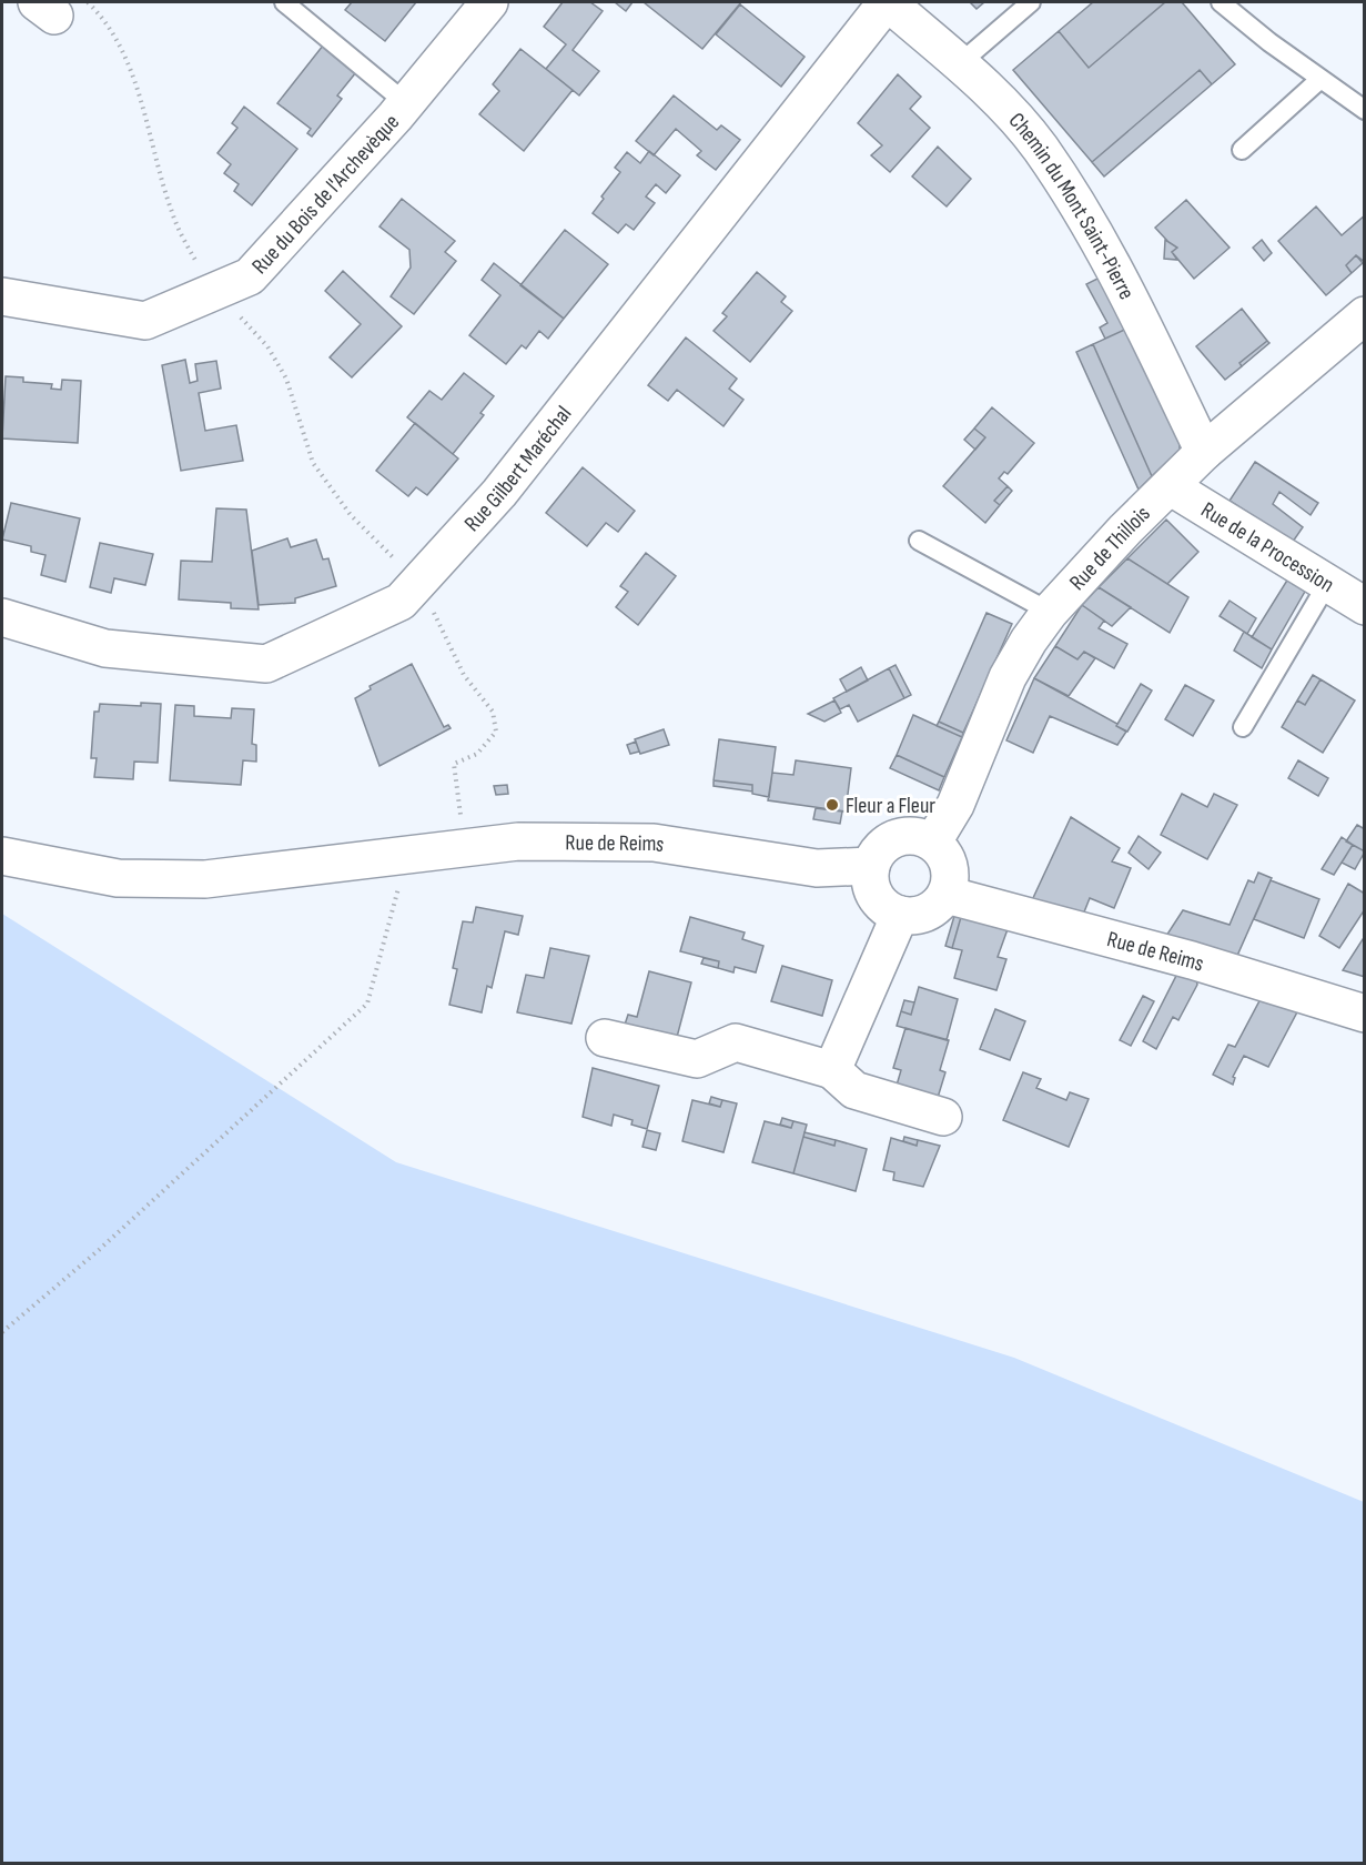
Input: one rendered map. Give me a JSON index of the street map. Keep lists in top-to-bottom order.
{
  "streets": {
    "street": [
      "Rue du Bois de l'Archevèque",
      "Chemin du Mont Saint-Pierre",
      "Rue Gilbert Maréchal",
      "Rue de la Procession",
      "Rue de Thillois",
      "Rue de Reims"
    ]
  },
  "crossings": [
    ["Chemin du Mont Saint-Pierre", "Rue Gilbert Maréchal"],
    ["Chemin du Mont Saint-Pierre", "Rue de Thillois"],
    ["Rue de la Procession", "Rue de Thillois"],
    ["Rue de Thillois", "Rue de Reims"]
  ],
  "places": ["Fleur a Fleur"]
}
